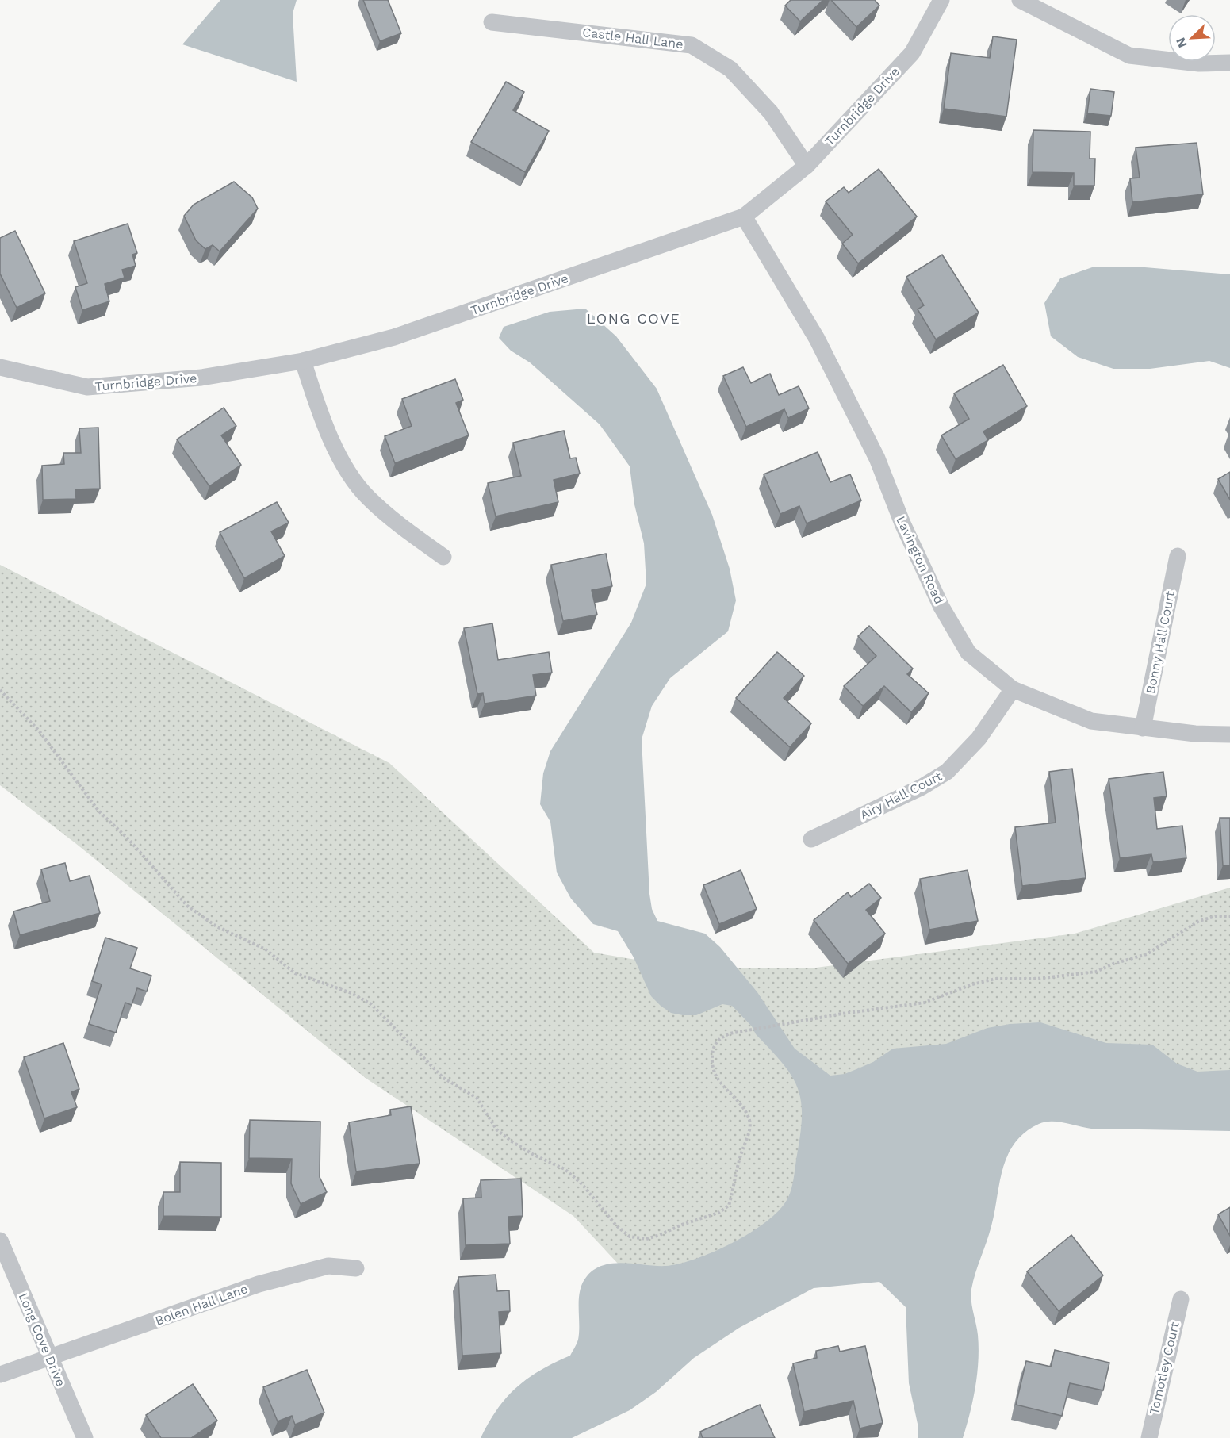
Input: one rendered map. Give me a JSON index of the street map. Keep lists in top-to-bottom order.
{
  "streets": {
    "street": [
      "Castle Hall Lane",
      "Turnbridge Drive",
      "Lavington Road",
      "Bonny Hall Court",
      "Airy Hall Court",
      "Bolen Hall Lane",
      "Long Cove Drive",
      "Tomotley Court"
    ]
  },
  "crossings": [
    ["Castle Hall Lane", "Turnbridge Drive"],
    ["Turnbridge Drive", "Lavington Road"],
    ["Lavington Road", "Bonny Hall Court"],
    ["Lavington Road", "Airy Hall Court"],
    ["Bolen Hall Lane", "Long Cove Drive"]
  ],
  "districts": ["LONG COVE"],
  "north": "bottom left"
}
